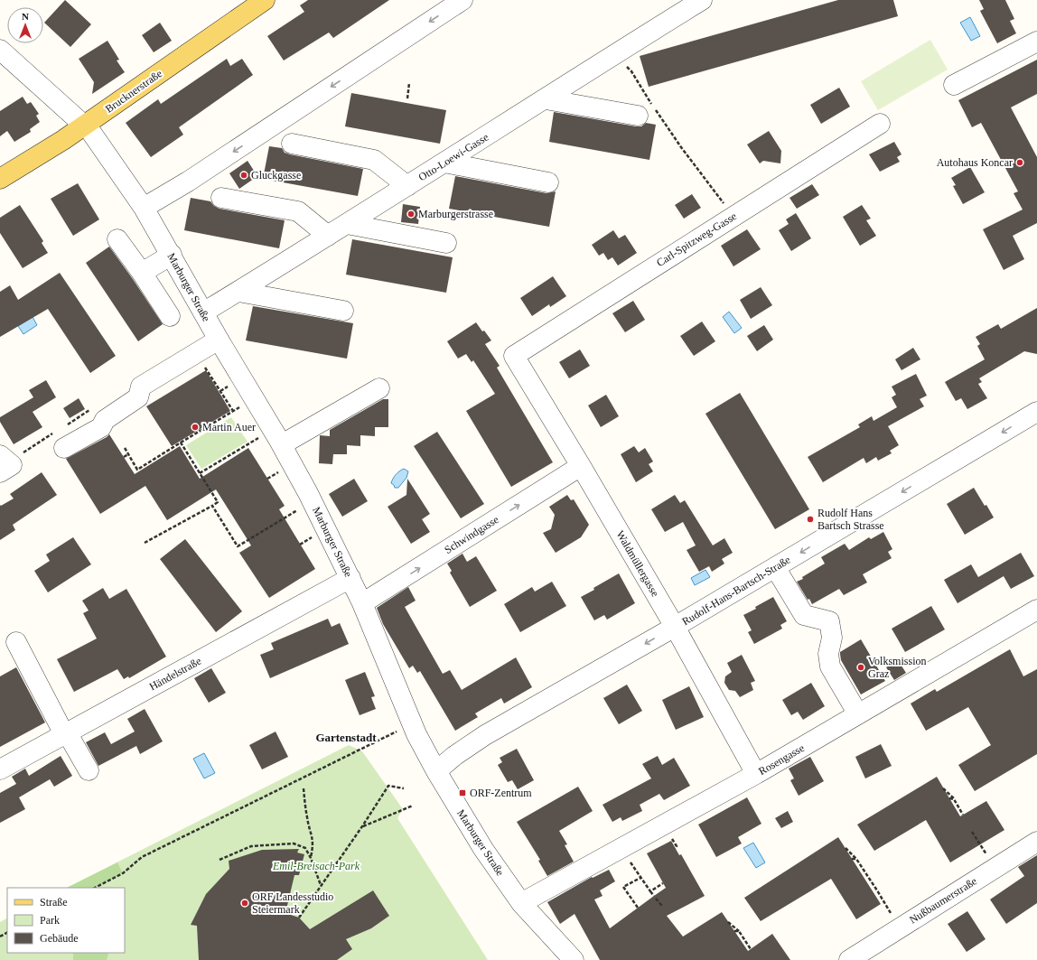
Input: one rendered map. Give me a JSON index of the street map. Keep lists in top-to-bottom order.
{
  "streets": {
    "main road": ["Brucknerstraße"],
    "street": [
      "Otto-Loewi-Gasse",
      "Carl-Spitzweg-Gasse",
      "Marburger Straße",
      "Schwindgasse",
      "Waldmüllergasse",
      "Rudolf-Hans-Bartsch-Straße",
      "Händelstraße",
      "Rosengasse",
      "Nußbaumerstraße"
    ]
  },
  "crossings": [
    ["Brucknerstraße", "Marburger Straße"],
    ["Otto-Loewi-Gasse", "Marburger Straße"],
    ["Carl-Spitzweg-Gasse", "Waldmüllergasse"],
    ["Marburger Straße", "Schwindgasse"],
    ["Marburger Straße", "Rudolf-Hans-Bartsch-Straße"],
    ["Marburger Straße", "Händelstraße"],
    ["Marburger Straße", "Rosengasse"],
    ["Schwindgasse", "Waldmüllergasse"],
    ["Waldmüllergasse", "Rudolf-Hans-Bartsch-Straße"],
    ["Waldmüllergasse", "Rosengasse"]
  ],
  "one_way": ["Rudolf-Hans-Bartsch-Straße"],
  "districts": ["Gartenstadt"],
  "parks": ["Emil-Breisach-Park"],
  "places": {
    "other": [
      "Autohaus Koncar",
      "Gluckgasse",
      "Marburgerstrasse",
      "Martin Auer",
      "Rudolf Hans Bartsch Strasse",
      "Volksmission Graz",
      "ORF Landesstudio Steiermark"
    ],
    "transit": ["ORF-Zentrum"]
  },
  "legend": ["Straße", "Park", "Gebäude"],
  "north": "top"
}
